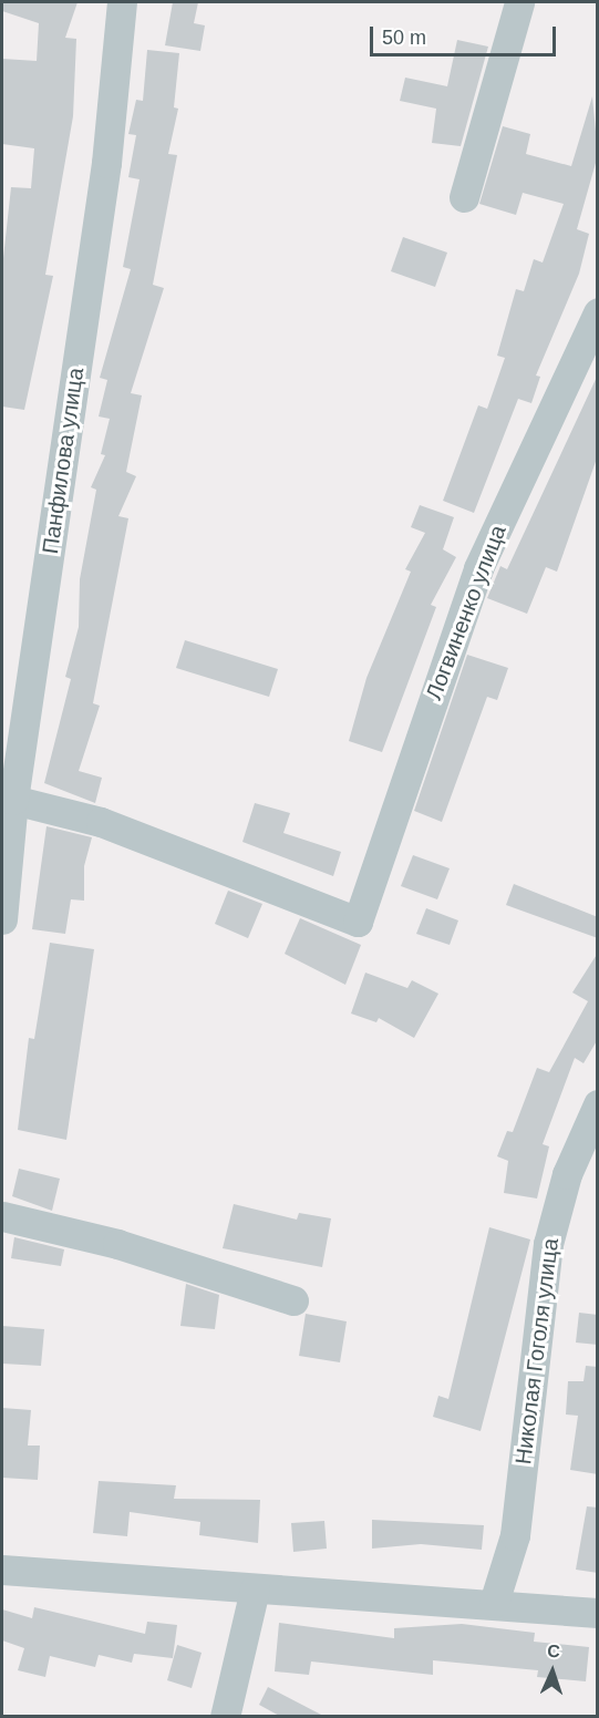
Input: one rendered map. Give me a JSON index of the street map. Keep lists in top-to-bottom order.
{
  "streets": {
    "street": ["Панфилова улица", "Логвиненко улица", "Николая Гоголя улица"]
  },
  "crossings": [
    ["Панфилова улица", "Логвиненко улица"]
  ],
  "scale_bar": "50 m",
  "north": "top"
}
